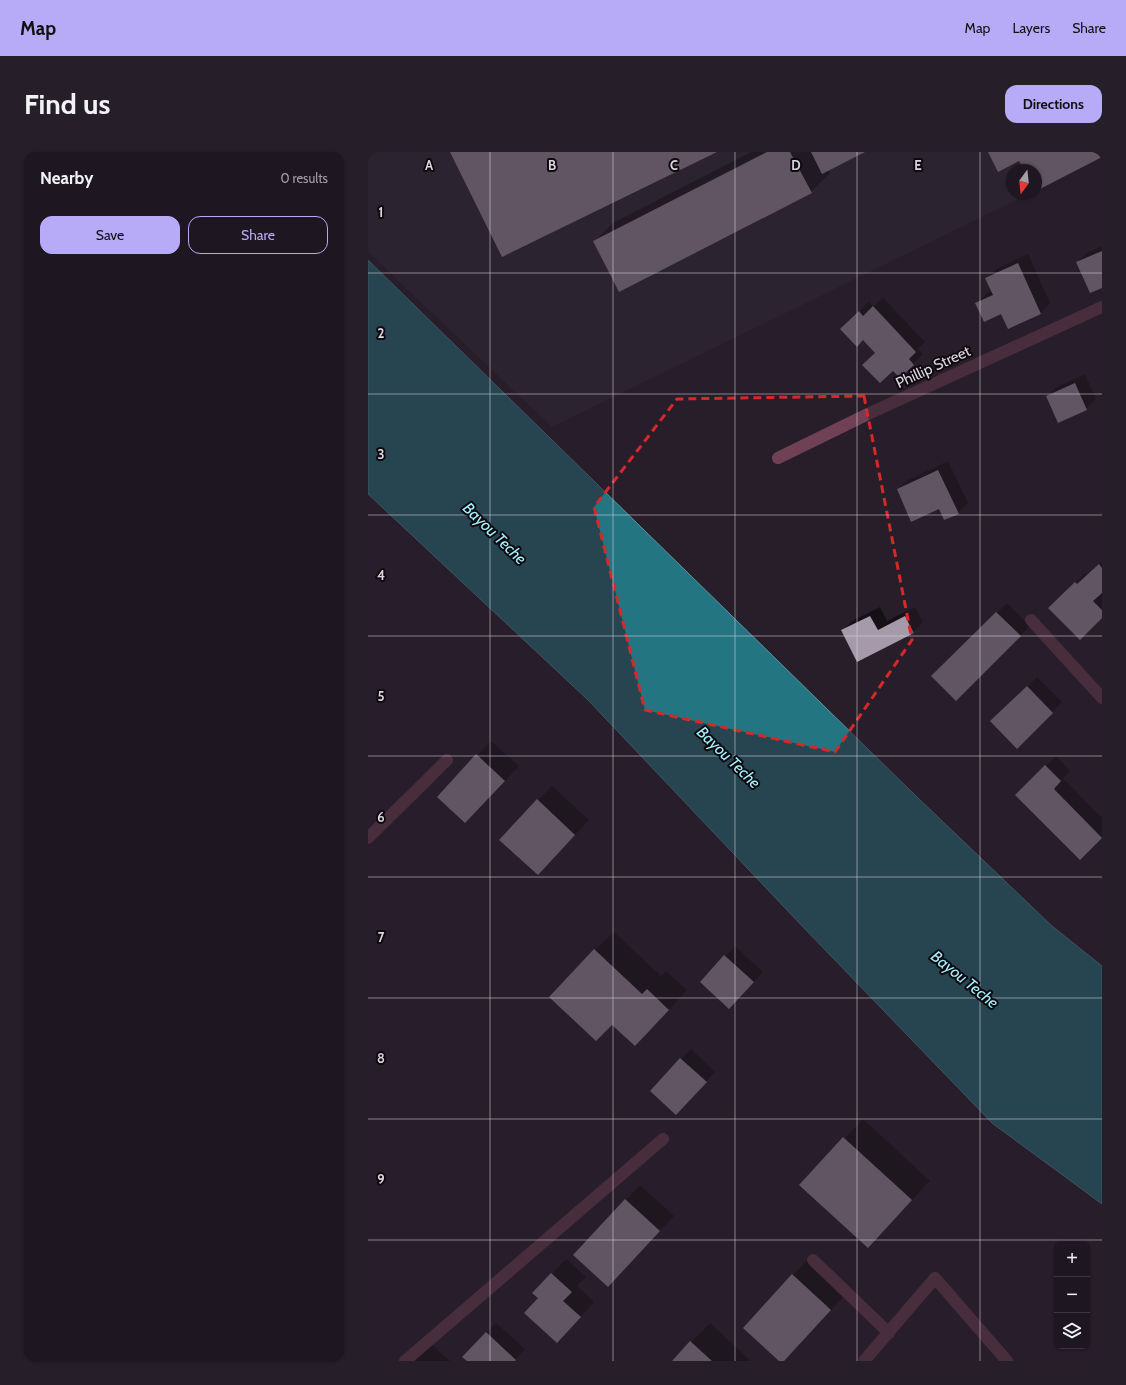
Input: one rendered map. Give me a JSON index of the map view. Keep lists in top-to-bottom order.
{
  "streets": {
    "street": ["Phillip Street"]
  },
  "water": ["Bayou Teche"],
  "north": "bottom",
  "page": {
    "header": "Map",
    "nav": ["Map", "Layers", "Share"],
    "buttons": [
      "Directions",
      ["Save", "Share"]
    ],
    "title": "Find us",
    "heading": ["Nearby", "0 results"],
    "map_buttons": ["+", "−"]
  },
  "grid": {
    "columns": [
      "A",
      "B",
      "C",
      "D",
      "E"
    ],
    "rows": [
      "1",
      "2",
      "3",
      "4",
      "5",
      "6",
      "7",
      "8",
      "9"
    ]
  }
}
